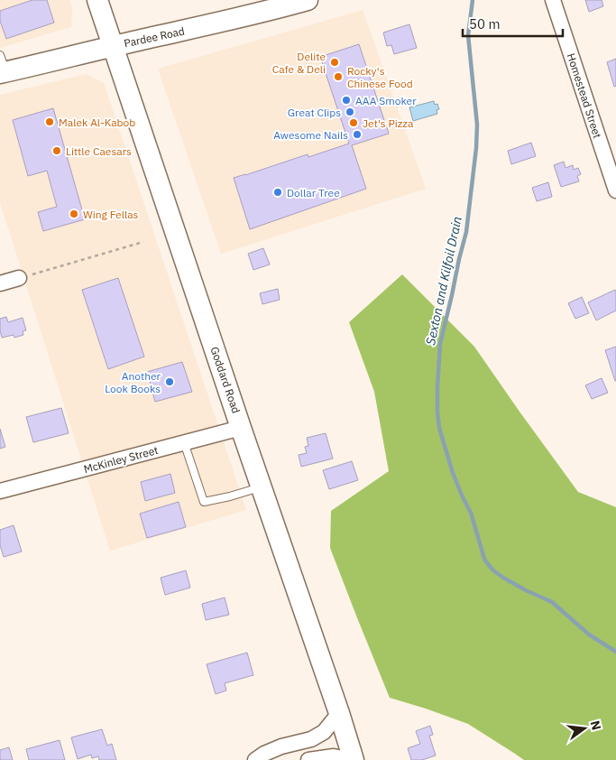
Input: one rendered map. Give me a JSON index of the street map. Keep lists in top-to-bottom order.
{
  "streets": {
    "main road": ["Pardee Road", "Goddard Road"],
    "street": ["Homestead Street", "McKinley Street"]
  },
  "crossings": [
    ["Pardee Road", "Goddard Road"],
    ["Goddard Road", "McKinley Street"]
  ],
  "water": ["Sexton and Kilfoil Drain"],
  "places": [
    "Delite Cafe & Deli",
    "Rocky's Chinese Food",
    "AAA Smoker",
    "Great Clips",
    "Malek Al-Kabob",
    "Jet's Pizza",
    "Awesome Nails",
    "Little Caesars",
    "Dollar Tree",
    "Wing Fellas",
    "Another Look Books"
  ],
  "scale_bar": "50 m",
  "north": "right"
}
